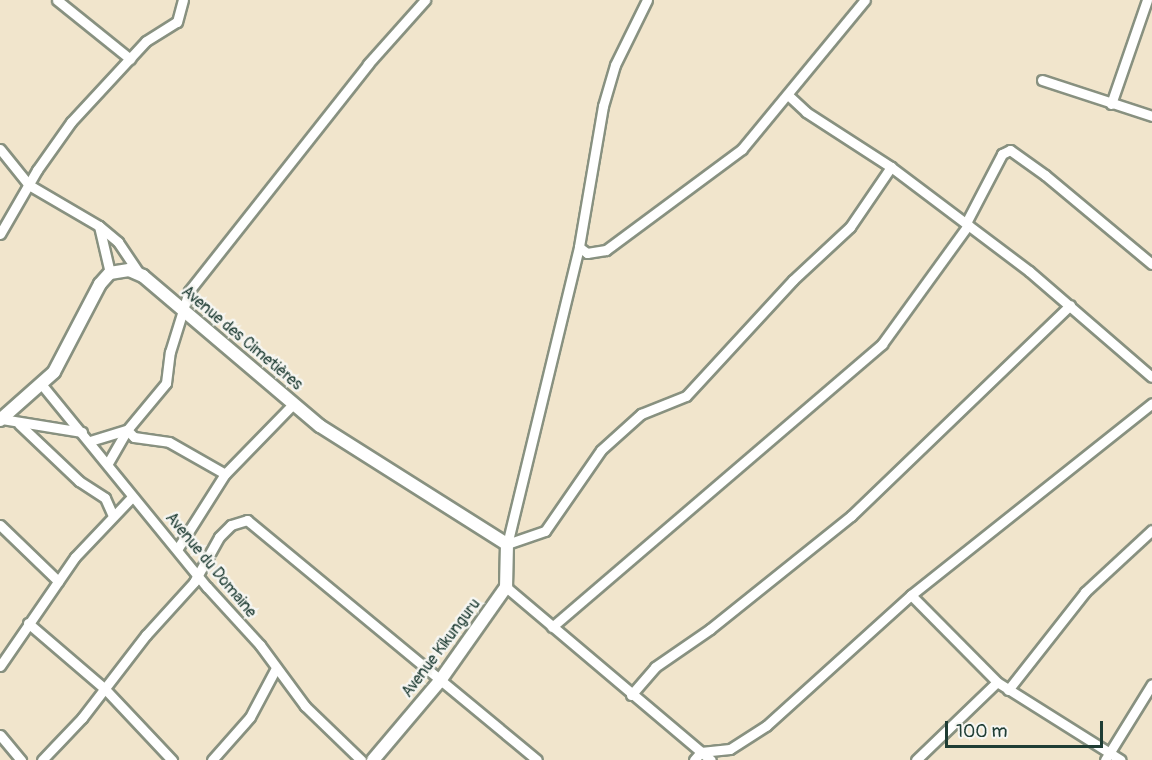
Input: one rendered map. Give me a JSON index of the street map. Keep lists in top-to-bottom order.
{
  "streets": {
    "street": ["Avenue des Cimetières", "Avenue du Domaine", "Avenue Kikunguru"]
  },
  "scale_bar": "100 m"
}
